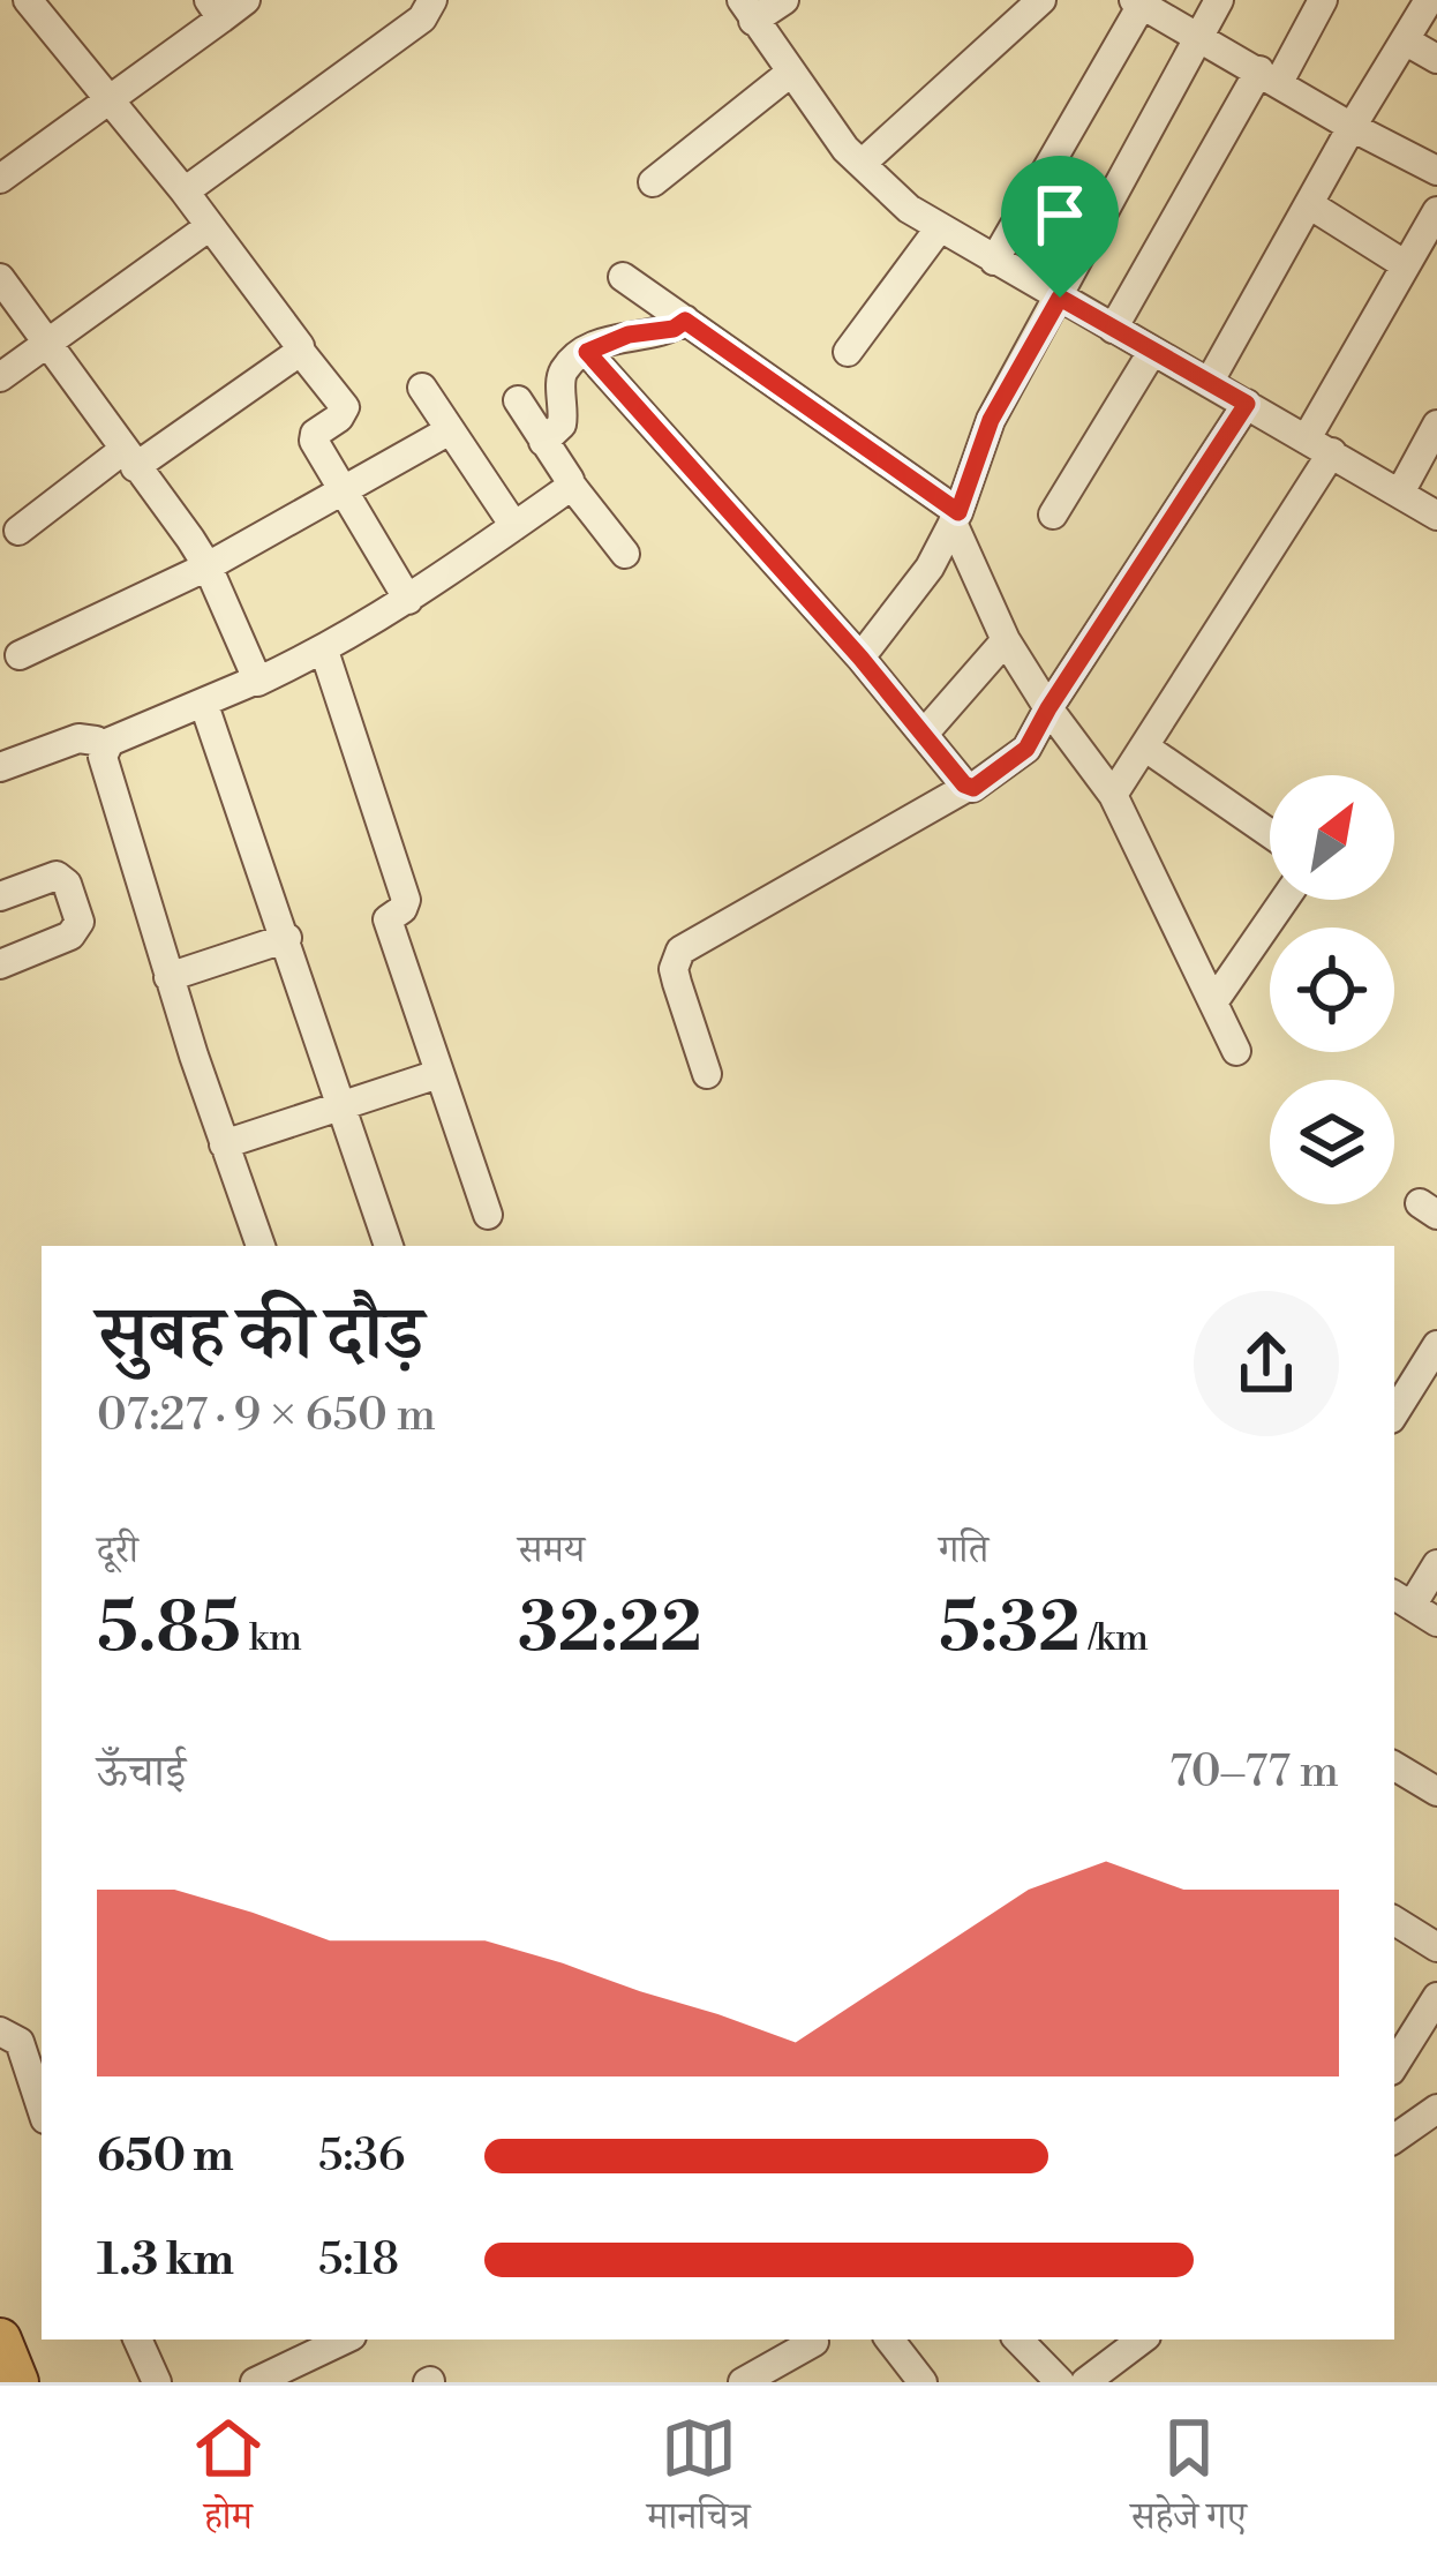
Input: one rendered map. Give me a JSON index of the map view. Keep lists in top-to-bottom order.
{
  "north": "top right",
  "page": {
    "heading": ["सुबह की दौड़", "07:27 · 9 × 650 m"],
    "stats": [
      ["दूरी", "5.85 km"],
      ["समय", "32:22"],
      ["गति", "5:32 /km"]
    ],
    "chart": ["ऊँचाई", "70–77 m"],
    "list": [
      {
        "name": "650 m",
        "note": "5:36"
      },
      {
        "name": "1.3 km",
        "note": "5:18"
      }
    ],
    "tabs": ["होम", "मानचित्र", "सहेजे गए"]
  }
}
